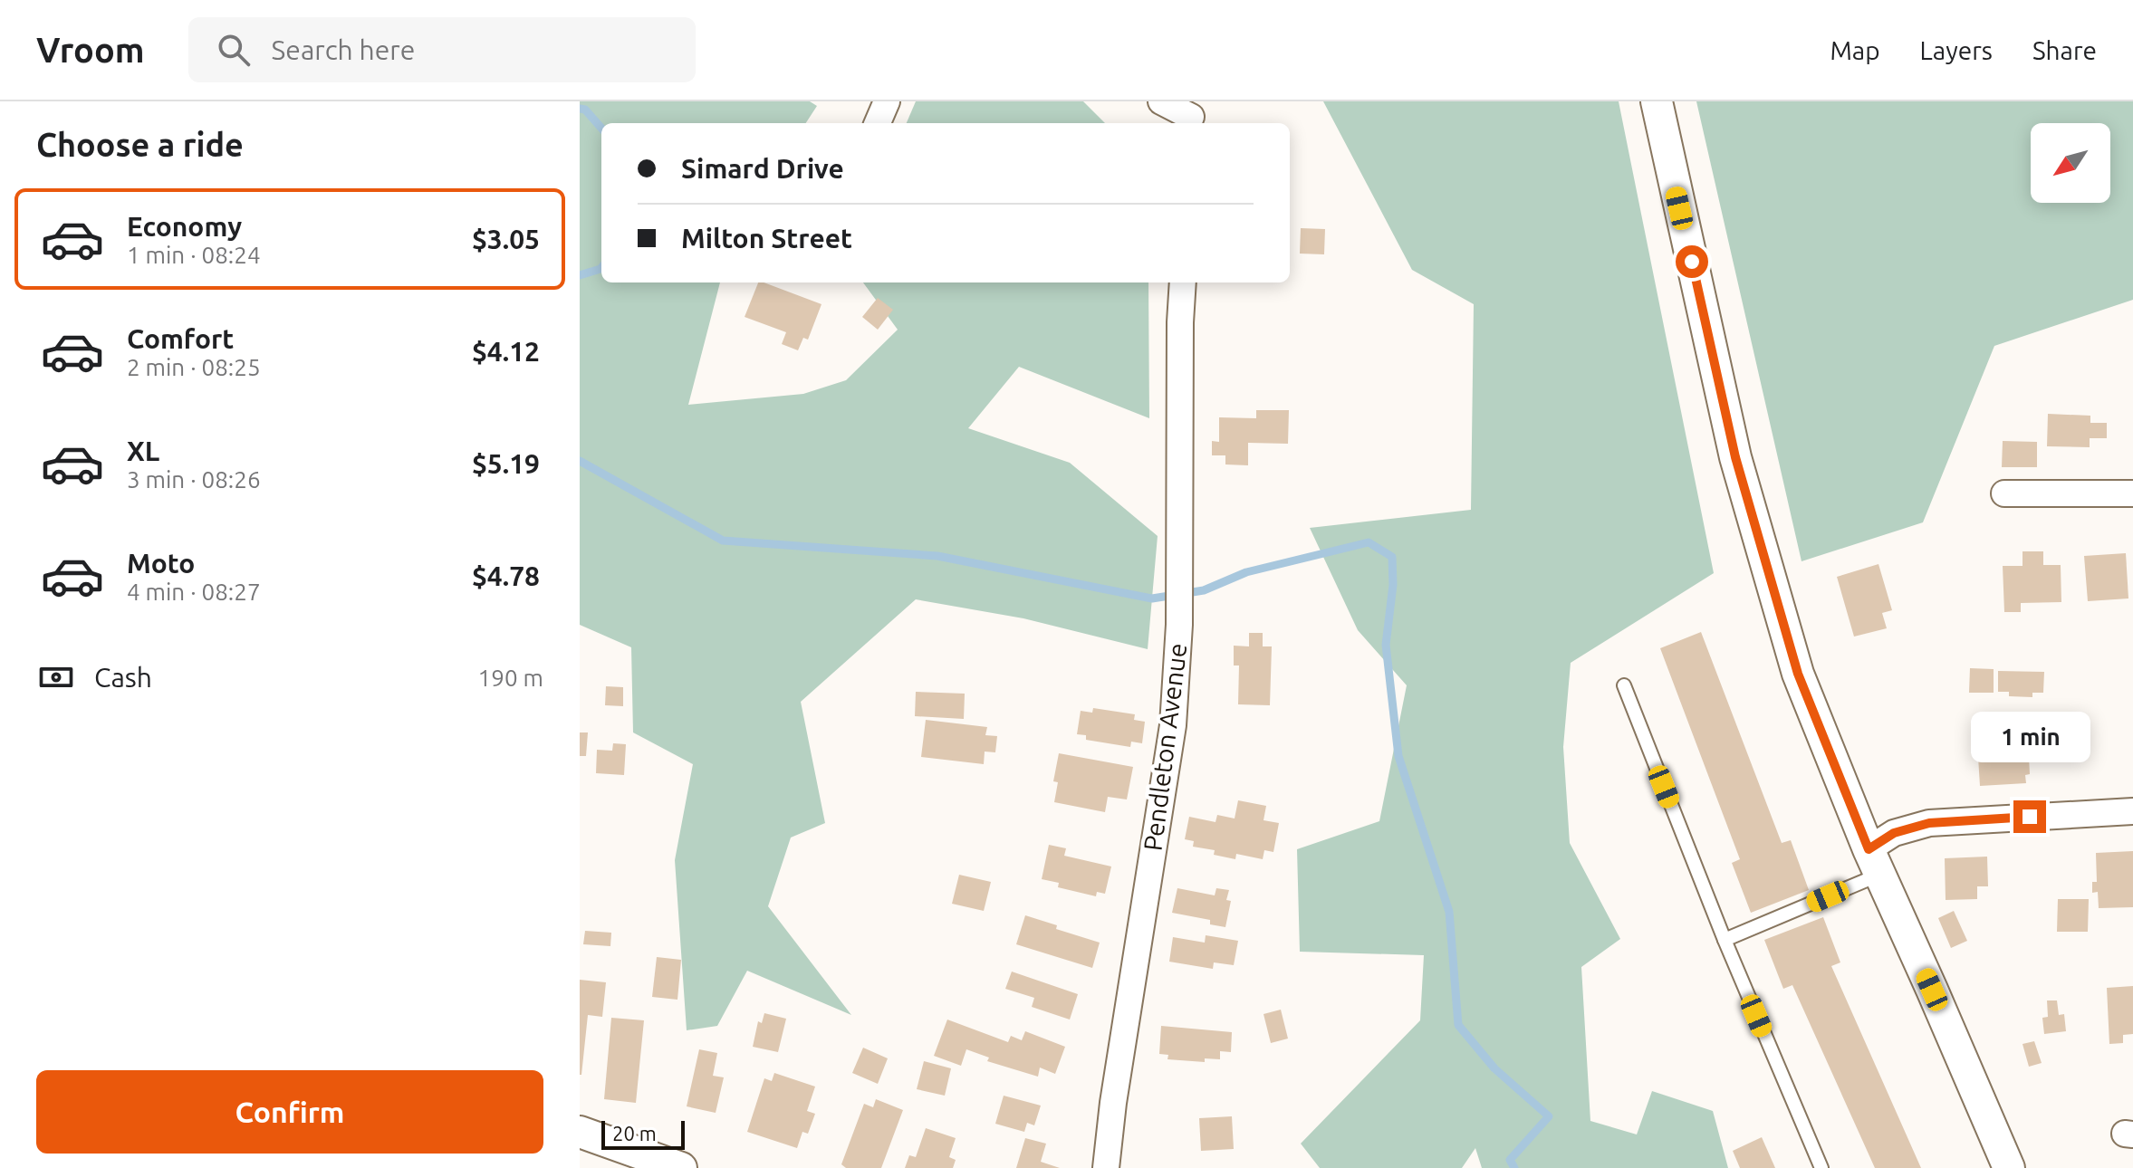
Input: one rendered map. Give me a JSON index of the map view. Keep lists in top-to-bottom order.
{
  "streets": {
    "street": ["Pendleton Avenue"]
  },
  "scale_bar": "20 m",
  "north": "bottom left",
  "page": {
    "header": "Vroom",
    "search": "Search here",
    "nav": ["Map", "Layers", "Share"],
    "heading": "Choose a ride",
    "banner": ["Simard Drive", "Milton Street"],
    "list": [
      {
        "name": "Economy",
        "note": "1 min · 08:24",
        "value": "$3.05"
      },
      {
        "name": "Comfort",
        "note": "2 min · 08:25",
        "value": "$4.12"
      },
      {
        "name": "XL",
        "note": "3 min · 08:26",
        "value": "$5.19"
      },
      {
        "name": "Moto",
        "note": "4 min · 08:27",
        "value": "$4.78"
      }
    ],
    "pay": ["Cash", "190 m"],
    "bubble": "1 min",
    "buttons": "Confirm",
    "scale": "20 m"
  }
}
